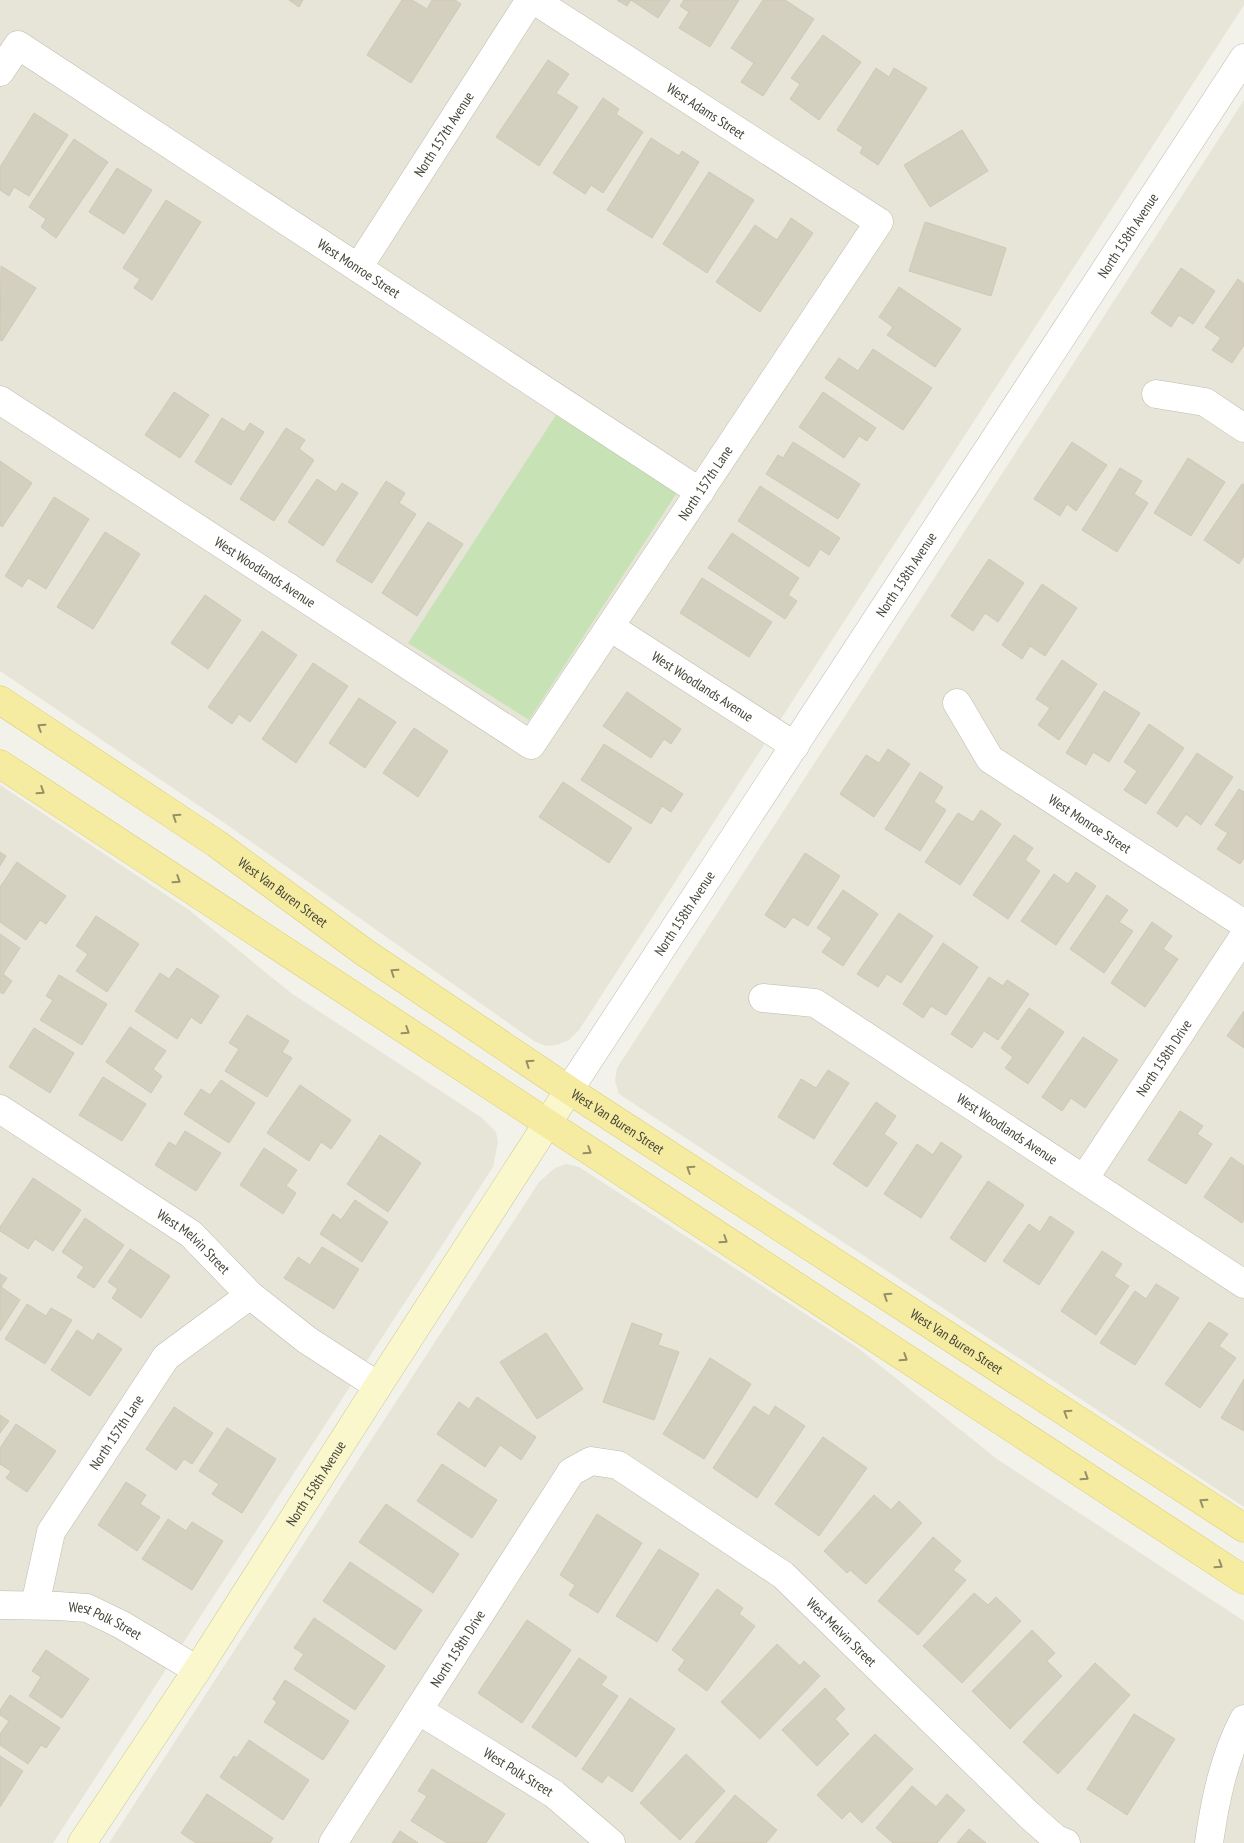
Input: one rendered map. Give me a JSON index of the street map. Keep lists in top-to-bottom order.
{
  "streets": {
    "main road": ["West Van Buren Street"],
    "street": [
      "West Adams Street",
      "North 157th Avenue",
      "North 158th Avenue",
      "West Monroe Street",
      "North 157th Lane",
      "West Woodlands Avenue",
      "North 158th Drive",
      "West Melvin Street",
      "West Polk Street"
    ]
  },
  "crossings": [
    ["West Adams Street", "North 157th Lane"],
    ["North 157th Avenue", "West Monroe Street"],
    ["North 158th Avenue", "West Woodlands Avenue"],
    ["North 158th Avenue", "West Van Buren Street"],
    ["North 158th Avenue", "West Melvin Street"],
    ["North 158th Avenue", "West Polk Street"],
    ["West Monroe Street", "North 157th Lane"],
    ["North 157th Lane", "West Woodlands Avenue"],
    ["North 157th Lane", "West Melvin Street"],
    ["North 157th Lane", "West Polk Street"],
    ["West Woodlands Avenue", "North 158th Drive"],
    ["North 158th Drive", "West Melvin Street"],
    ["North 158th Drive", "West Polk Street"]
  ]
}
